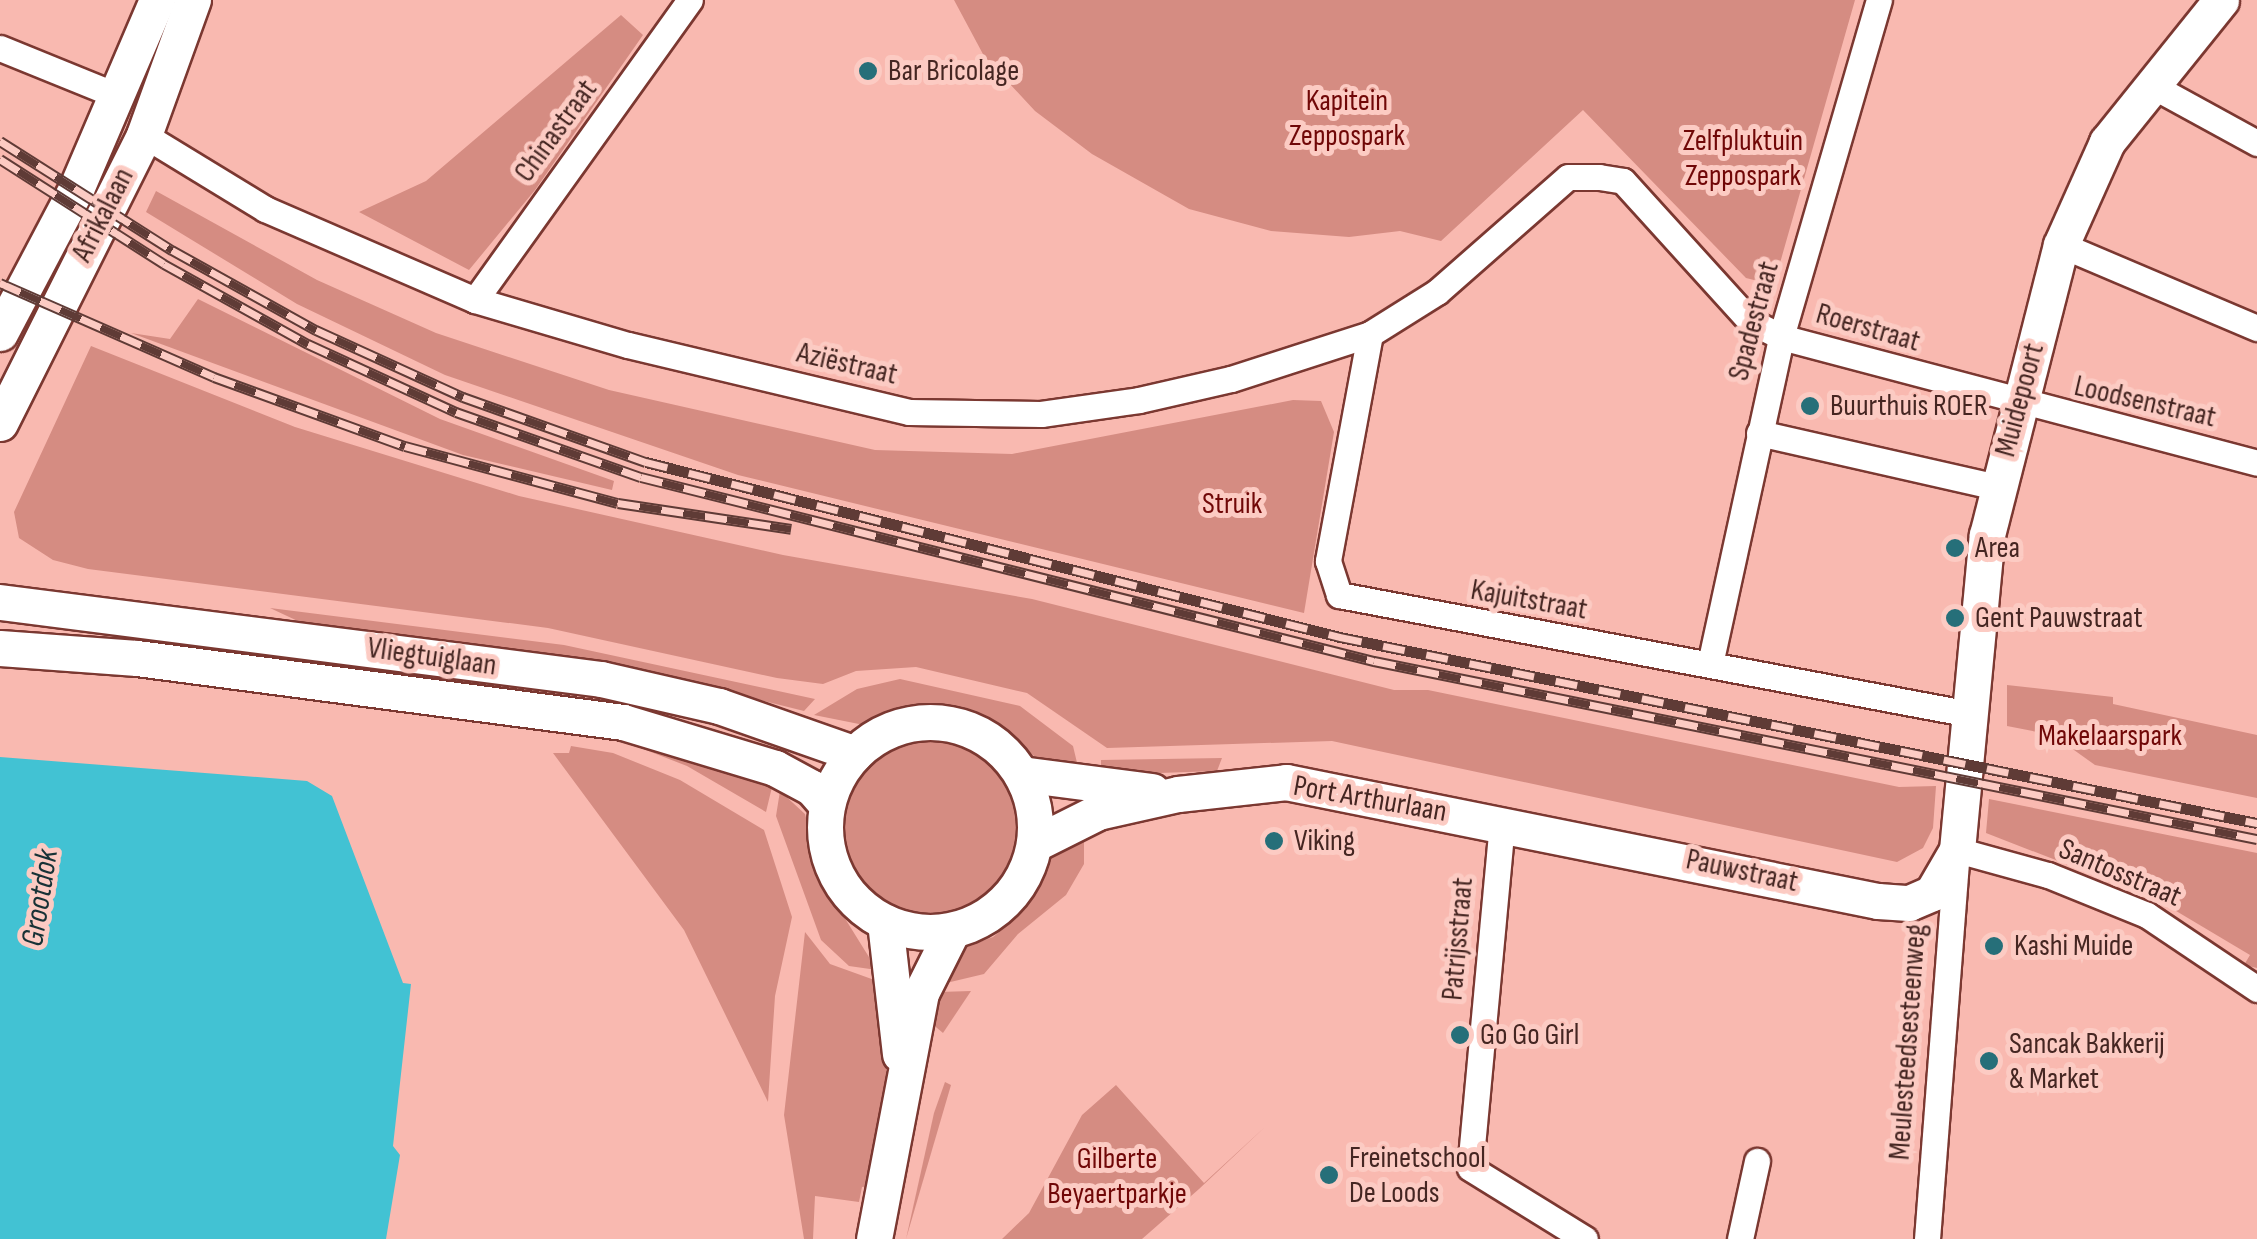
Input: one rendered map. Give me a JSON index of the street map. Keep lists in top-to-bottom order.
{
  "streets": {
    "main road": [
      "Afrikalaan",
      "Muidepoort",
      "Vliegtuiglaan",
      "Port Arthurlaan",
      "Pauwstraat"
    ],
    "street": [
      "Chinastraat",
      "Spadestraat",
      "Roerstraat",
      "Aziëstraat",
      "Loodsenstraat",
      "Kajuitstraat",
      "Santosstraat",
      "Patrijsstraat",
      "Meulesteedsesteenweg"
    ]
  },
  "crossings": [
    ["Chinastraat", "Aziëstraat"],
    ["Afrikalaan", "Aziëstraat"],
    ["Spadestraat", "Roerstraat"],
    ["Spadestraat", "Kajuitstraat"],
    ["Roerstraat", "Aziëstraat"],
    ["Roerstraat", "Muidepoort"],
    ["Roerstraat", "Loodsenstraat"],
    ["Aziëstraat", "Kajuitstraat"],
    ["Muidepoort", "Loodsenstraat"],
    ["Muidepoort", "Kajuitstraat"],
    ["Muidepoort", "Pauwstraat"],
    ["Muidepoort", "Santosstraat"],
    ["Muidepoort", "Meulesteedsesteenweg"],
    ["Vliegtuiglaan", "Port Arthurlaan"],
    ["Port Arthurlaan", "Pauwstraat"],
    ["Port Arthurlaan", "Patrijsstraat"],
    ["Pauwstraat", "Santosstraat"],
    ["Pauwstraat", "Patrijsstraat"],
    ["Pauwstraat", "Meulesteedsesteenweg"],
    ["Santosstraat", "Meulesteedsesteenweg"]
  ],
  "water": ["Grootdok"],
  "parks": [
    "Kapitein Zeppospark",
    "Zelfpluktuin Zeppospark",
    "Struik",
    "Makelaarspark",
    "Gilberte Beyaertparkje"
  ],
  "places": [
    "Bar Bricolage",
    "Buurthuis ROER",
    "Area",
    "Gent Pauwstraat",
    "Viking",
    "Kashi Muide",
    "Go Go Girl",
    "Sancak Bakkerij & Market",
    "Freinetschool De Loods"
  ]
}
